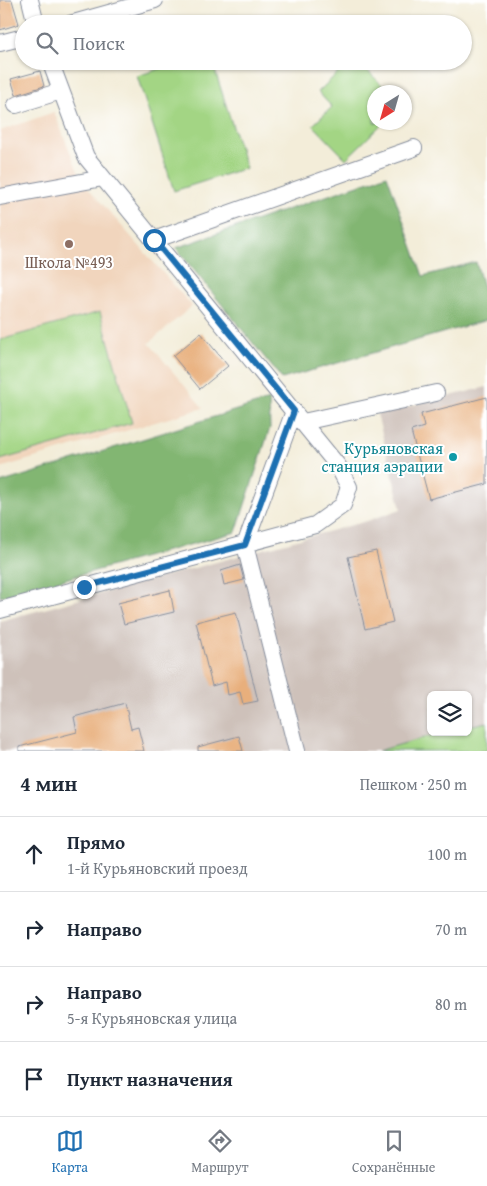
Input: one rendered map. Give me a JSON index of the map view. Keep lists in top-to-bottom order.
{
  "places": ["Школа №493", "Курьяновская станция аэрации"],
  "north": "bottom left",
  "page": {
    "search": "Поиск",
    "heading": ["4 мин", "Пешком · 250 m"],
    "list": [
      ["Прямо", "1-й Курьяновский проезд", "100 m"],
      ["Направо", "70 m"],
      ["Направо", "5-я Курьяновская улица", "80 m"],
      "Пункт назначения"
    ],
    "nav": ["Карта", "Маршрут", "Сохранённые"]
  }
}
